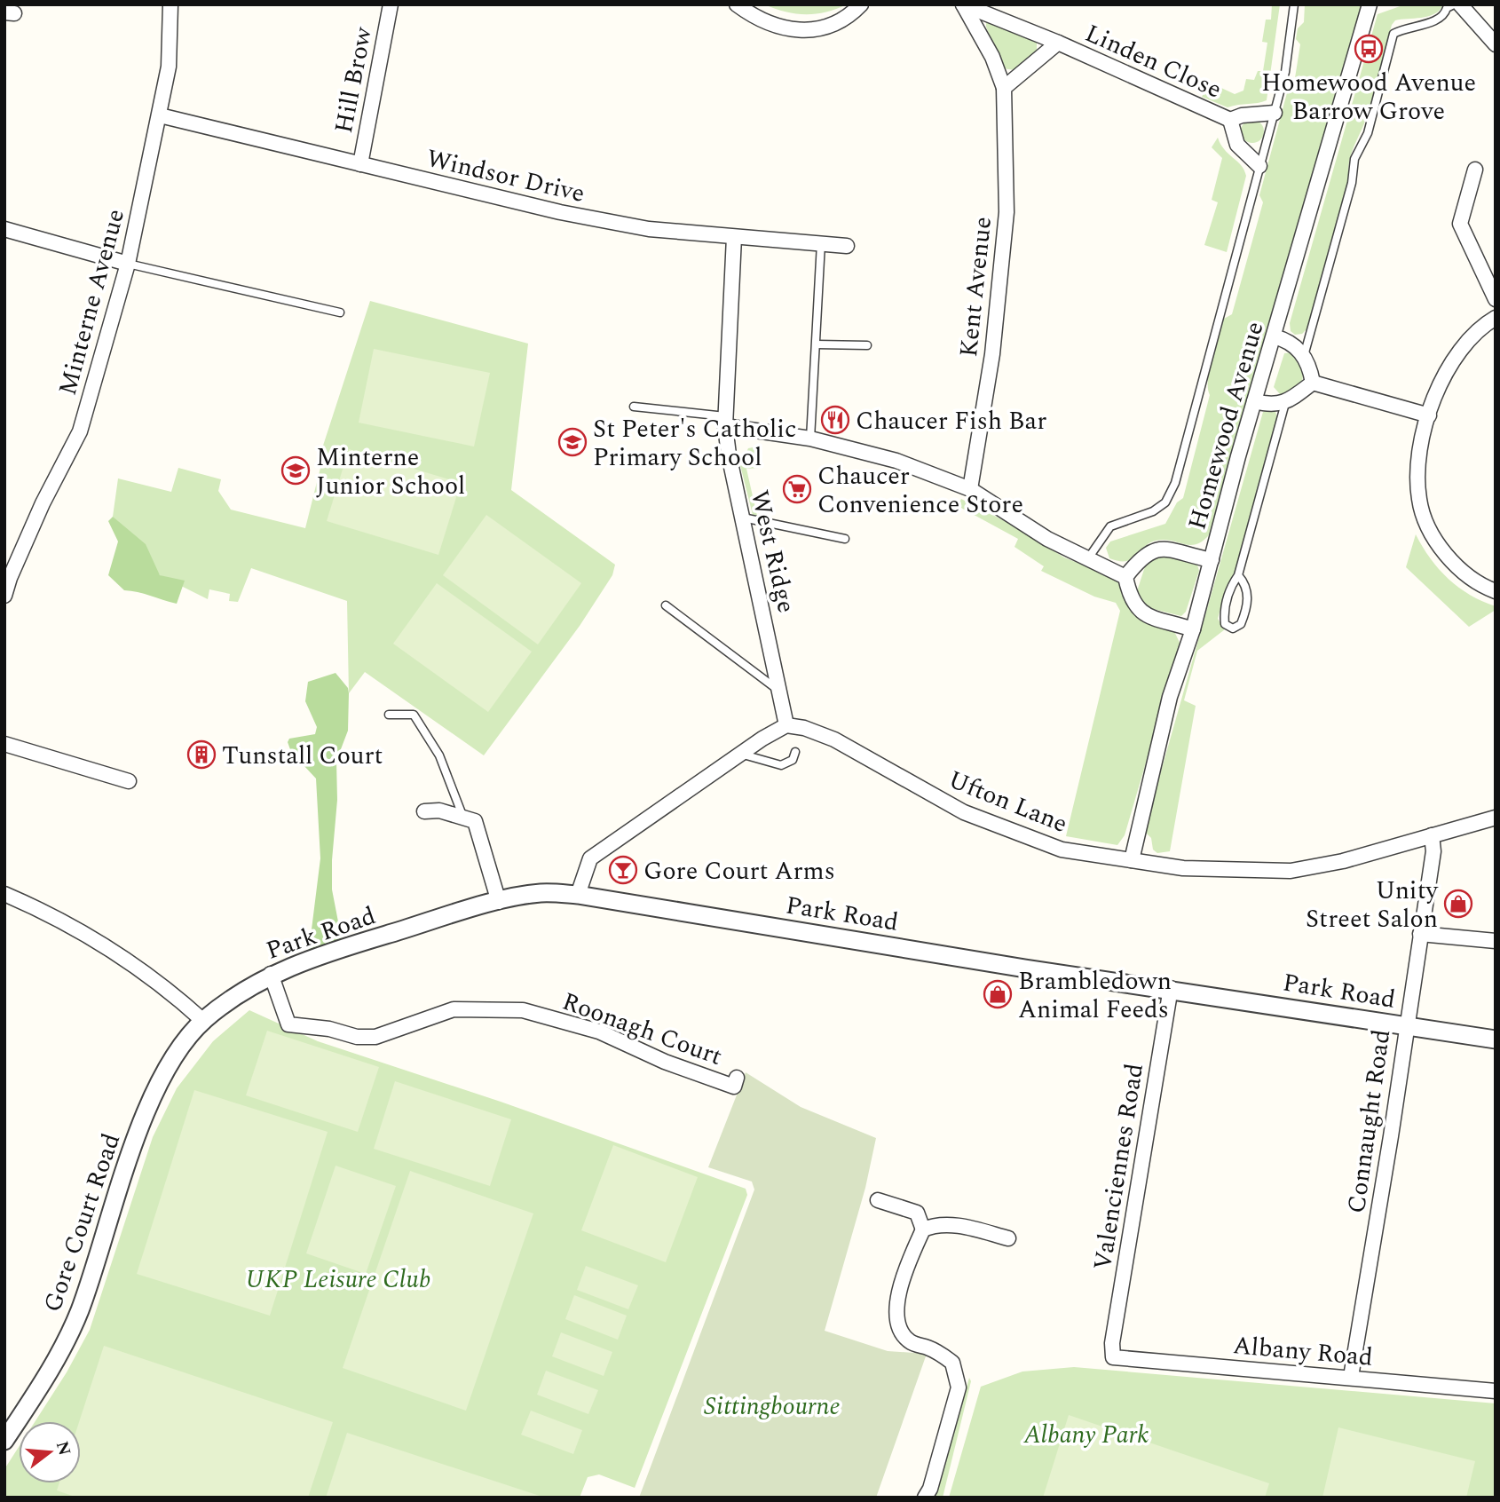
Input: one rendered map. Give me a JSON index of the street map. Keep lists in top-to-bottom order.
{
  "streets": {
    "street": [
      "Linden Close",
      "Hill Brow",
      "Windsor Drive",
      "Kent Avenue",
      "Minterne Avenue",
      "Homewood Avenue",
      "West Ridge",
      "Ufton Lane",
      "Park Road",
      "Roonagh Court",
      "Connaught Road",
      "Valenciennes Road",
      "Gore Court Road",
      "Albany Road"
    ]
  },
  "crossings": [
    ["Linden Close", "Kent Avenue"],
    ["Linden Close", "Homewood Avenue"],
    ["Hill Brow", "Windsor Drive"],
    ["Windsor Drive", "Minterne Avenue"],
    ["Windsor Drive", "West Ridge"],
    ["Homewood Avenue", "Ufton Lane"],
    ["West Ridge", "Ufton Lane"],
    ["Ufton Lane", "Connaught Road"],
    ["Park Road", "Roonagh Court"],
    ["Park Road", "Connaught Road"],
    ["Park Road", "Valenciennes Road"],
    ["Park Road", "Gore Court Road"],
    ["Connaught Road", "Albany Road"],
    ["Valenciennes Road", "Albany Road"]
  ],
  "parks": ["UKP Leisure Club", "Sittingbourne", "Albany Park"],
  "places": {
    "bus stop": ["Homewood Avenue Barrow Grove"],
    "restaurant": ["Chaucer Fish Bar"],
    "school or university": ["St Peter's Catholic Primary School", "Minterne Junior School"],
    "supermarket": ["Chaucer Convenience Store"],
    "building": ["Tunstall Court"],
    "bar": ["Gore Court Arms"],
    "shop": ["Unity Street Salon", "Brambledown Animal Feeds"]
  },
  "north": "right"
}
